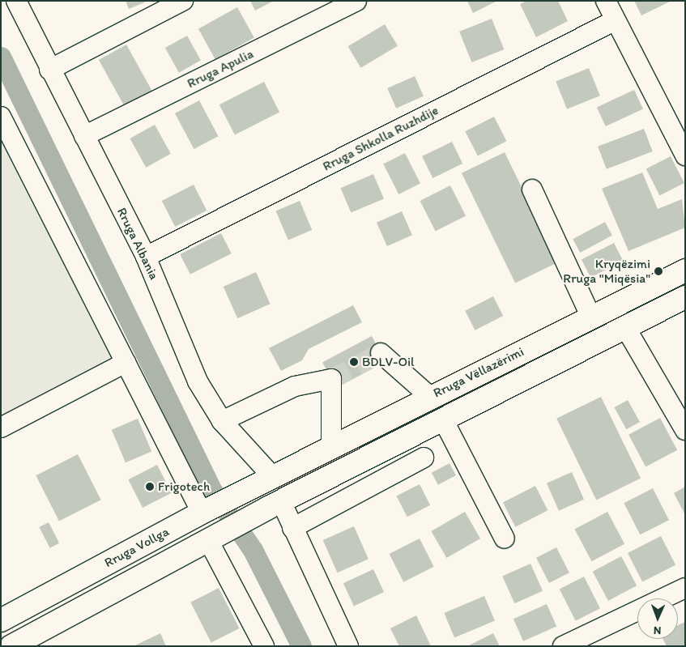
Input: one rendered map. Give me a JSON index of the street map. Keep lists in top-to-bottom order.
{
  "streets": {
    "main road": ["Rruga Vëllazërimi", "Rruga Vollga"],
    "street": ["Rruga Apulia", "Rruga Shkolla Ruzhdije", "Rruga Albania"]
  },
  "crossings": [
    ["Rruga Apulia", "Rruga Albania"],
    ["Rruga Shkolla Ruzhdije", "Rruga Albania"],
    ["Rruga Albania", "Rruga Vëllazërimi"],
    ["Rruga Albania", "Rruga Vollga"],
    ["Rruga Vëllazërimi", "Rruga Vollga"]
  ],
  "places": ["Kryqëzimi Rruga \"Miqësia\"", "BDLV-Oil", "Frigotech"],
  "north": "bottom"
}
